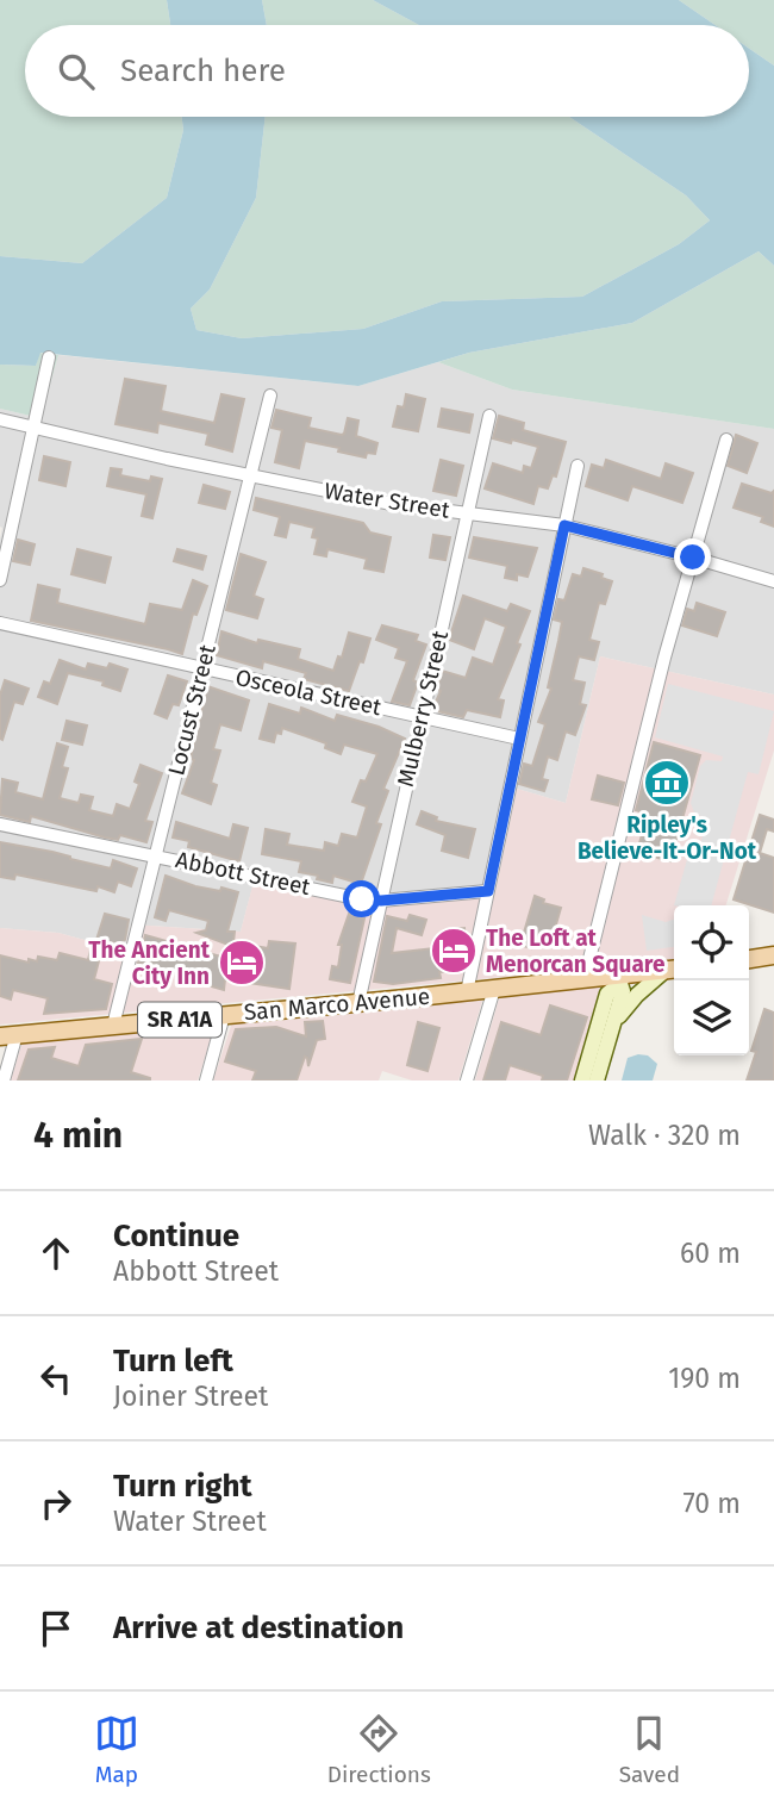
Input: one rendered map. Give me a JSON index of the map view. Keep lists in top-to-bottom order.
{
  "streets": {
    "main road": ["San Marco Avenue", "SR A1A"],
    "street": [
      "Water Street",
      "Osceola Street",
      "Mulberry Street",
      "Locust Street",
      "Abbott Street"
    ]
  },
  "crossings": [
    ["Water Street", "Mulberry Street"],
    ["Water Street", "Locust Street"],
    ["Osceola Street", "Mulberry Street"],
    ["Osceola Street", "Locust Street"],
    ["Mulberry Street", "Abbott Street"],
    ["Mulberry Street", "San Marco Avenue"],
    ["Locust Street", "Abbott Street"],
    ["Locust Street", "San Marco Avenue"],
    ["San Marco Avenue", "SR A1A"]
  ],
  "places": {
    "museum": ["Ripley's Believe-It-Or-Not"],
    "hotel": ["The Loft at Menorcan Square", "The Ancient City Inn"]
  },
  "page": {
    "search": "Search here",
    "heading": ["4 min", "Walk · 320 m"],
    "list": [
      ["Continue", "Abbott Street", "60 m"],
      ["Turn left", "Joiner Street", "190 m"],
      ["Turn right", "Water Street", "70 m"],
      "Arrive at destination"
    ],
    "nav": ["Map", "Directions", "Saved"]
  }
}
